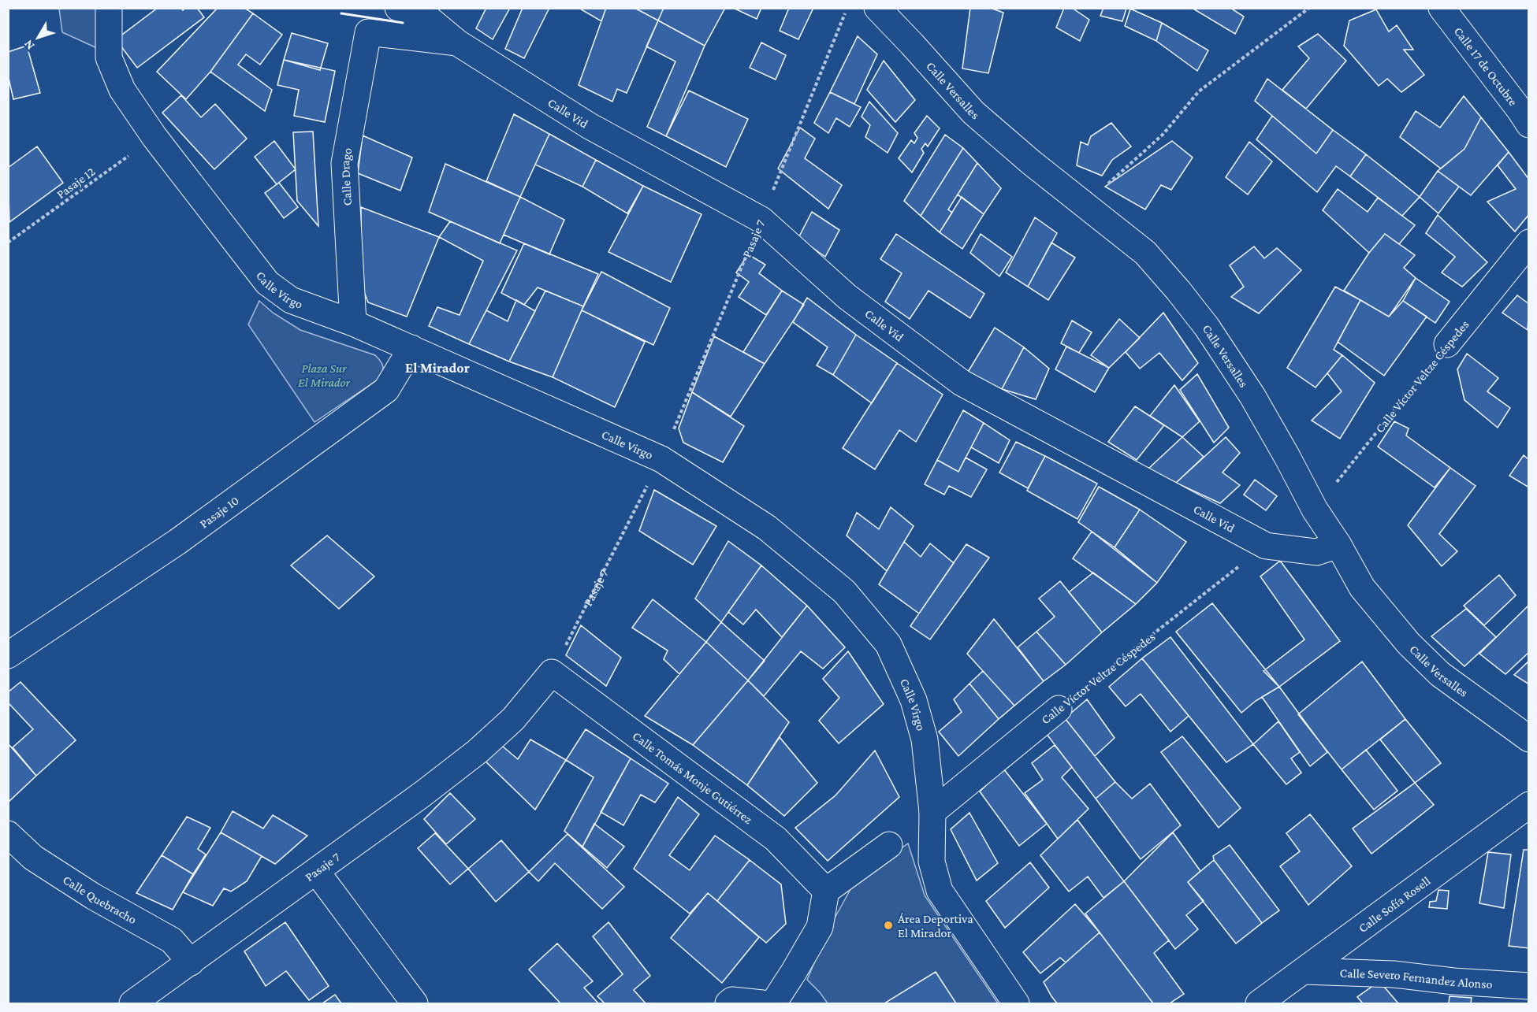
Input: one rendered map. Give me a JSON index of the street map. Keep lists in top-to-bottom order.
{
  "streets": {
    "street": [
      "Calle 17 de Octubre",
      "Calle Versalles",
      "Calle Vid",
      "Calle Drago",
      "Pasaje 7",
      "Calle Virgo",
      "Calle Víctor Veltze Céspedes",
      "Pasaje 10",
      "Calle Tomás Monje Gutiérrez",
      "Calle Quebracho",
      "Calle Sofía Rosell",
      "Calle Severo Fernandez Alonso"
    ],
    "path": ["Pasaje 12"]
  },
  "crossings": [
    ["Calle Versalles", "Calle Vid"],
    ["Calle Versalles", "Calle Víctor Veltze Céspedes"],
    ["Calle Vid", "Calle Drago"],
    ["Calle Vid", "Pasaje 7"],
    ["Calle Vid", "Calle Víctor Veltze Céspedes"],
    ["Calle Drago", "Calle Virgo"],
    ["Pasaje 12", "Calle Virgo"],
    ["Pasaje 7", "Calle Virgo"],
    ["Pasaje 7", "Calle Tomás Monje Gutiérrez"],
    ["Pasaje 7", "Calle Quebracho"],
    ["Calle Virgo", "Calle Víctor Veltze Céspedes"],
    ["Calle Virgo", "Pasaje 10"],
    ["Calle Sofía Rosell", "Calle Severo Fernandez Alonso"]
  ],
  "districts": ["El Mirador"],
  "parks": ["Plaza Sur El Mirador"],
  "places": ["Área Deportiva El Mirador"],
  "north": "bottom left"
}
